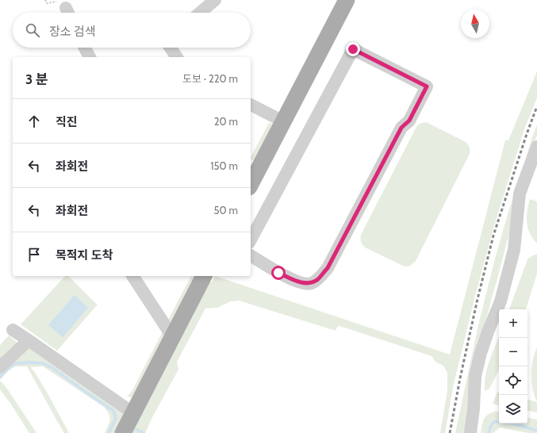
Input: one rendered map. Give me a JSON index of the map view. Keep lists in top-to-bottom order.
{
  "north": "top",
  "page": {
    "search": "장소 검색",
    "heading": ["3 분", "도보 · 220 m"],
    "list": [
      ["직진", "20 m"],
      ["좌회전", "150 m"],
      ["좌회전", "50 m"],
      "목적지 도착"
    ],
    "map_buttons": ["+", "−"]
  }
}
